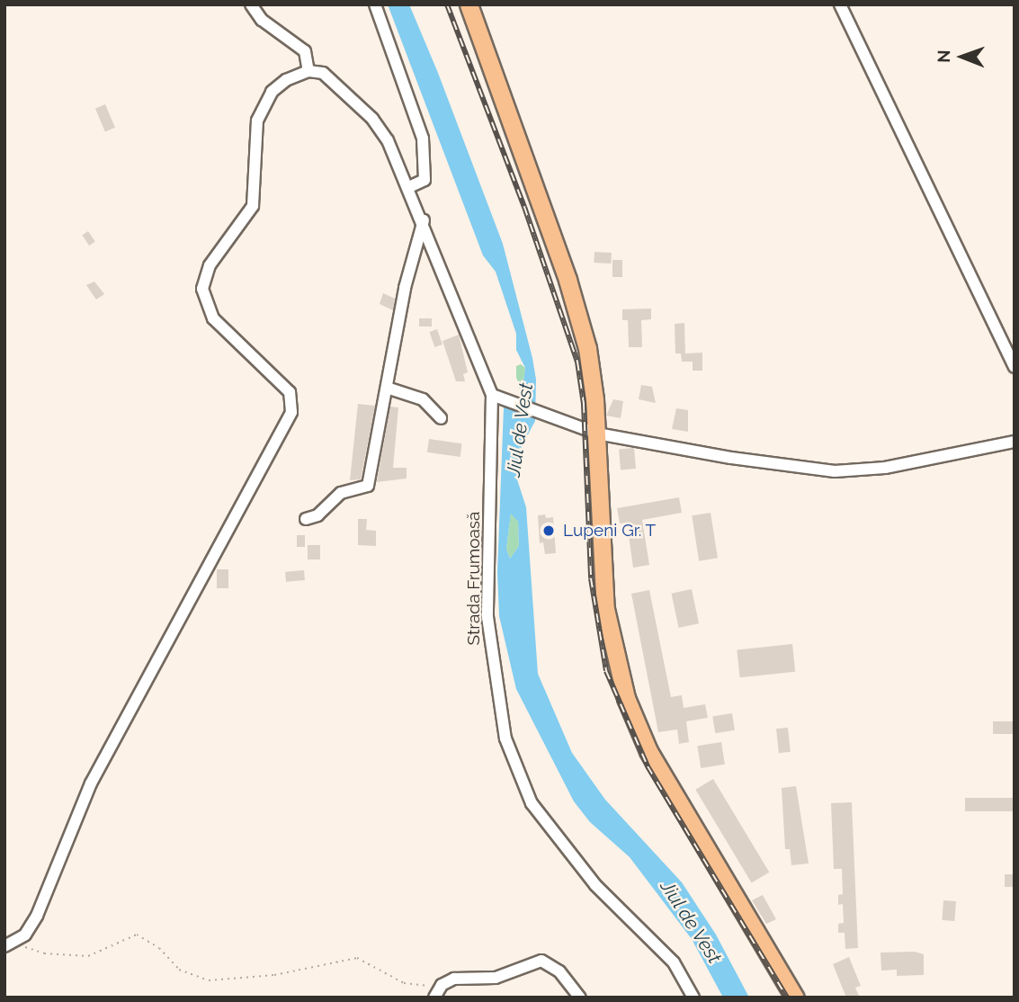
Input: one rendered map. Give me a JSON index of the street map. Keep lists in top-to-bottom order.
{
  "streets": {
    "street": ["Strada Frumoasă"]
  },
  "water": ["Jiul de Vest"],
  "places": ["Lupeni Gr. T"],
  "north": "left"
}
